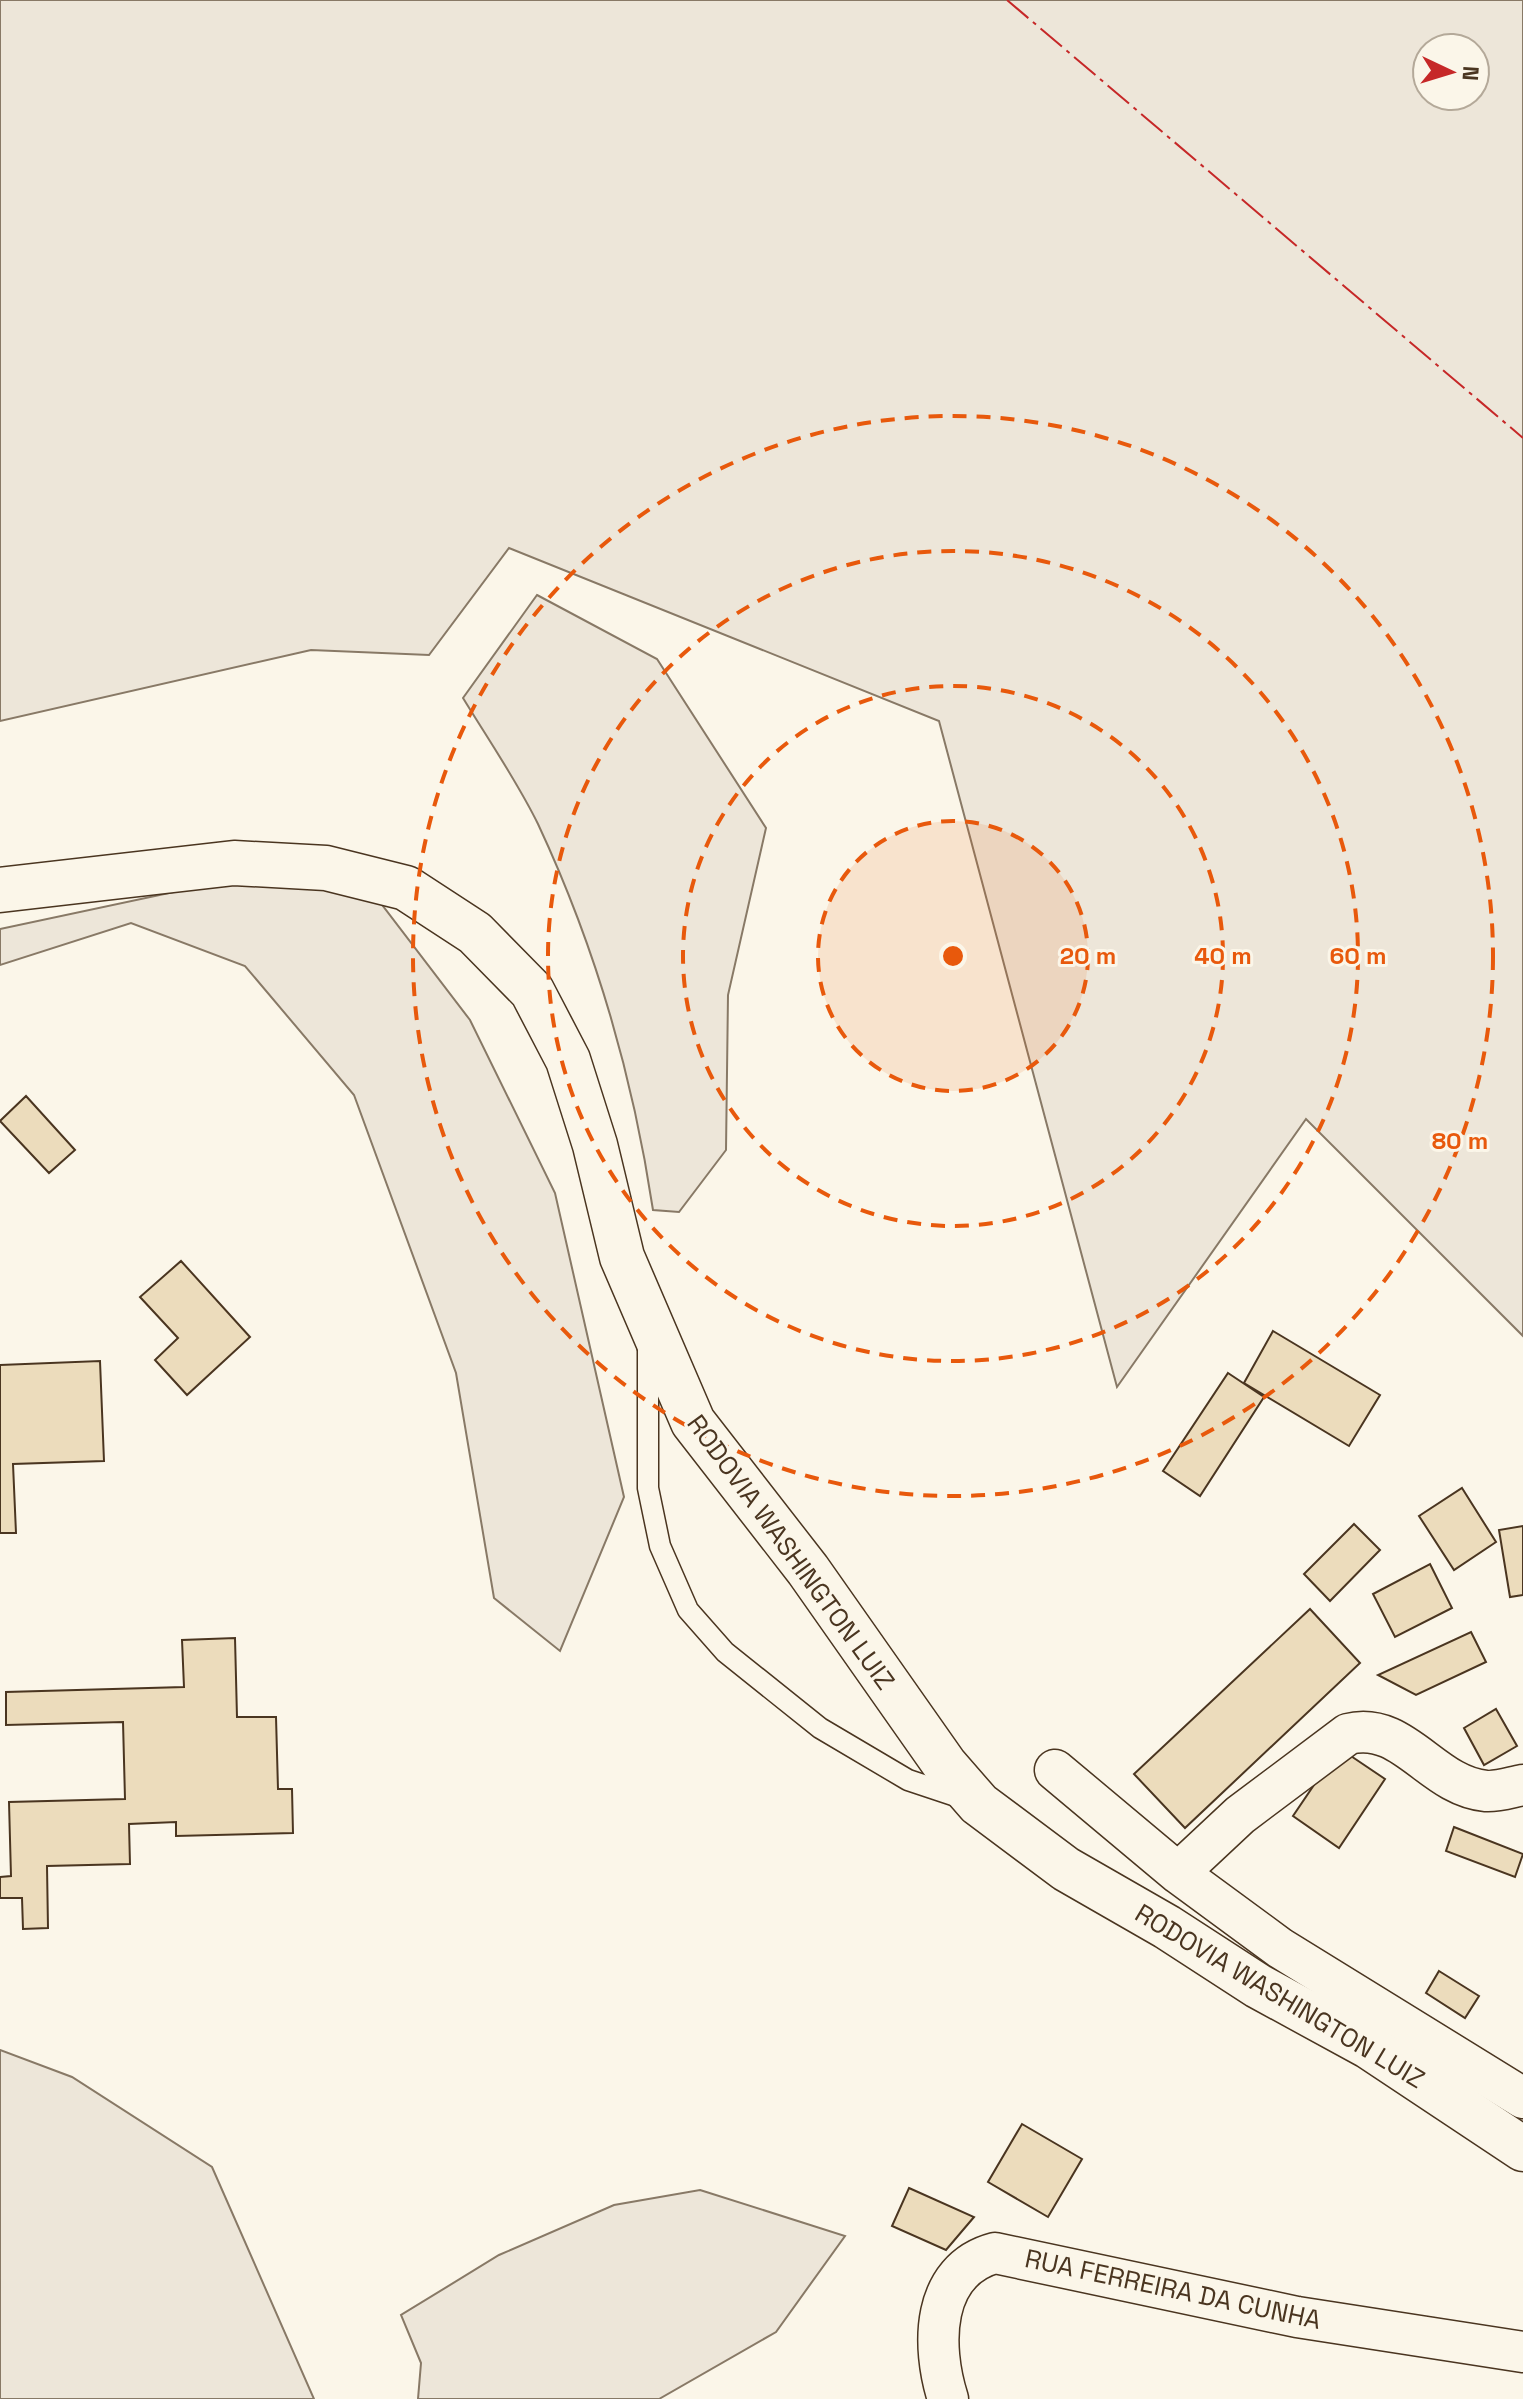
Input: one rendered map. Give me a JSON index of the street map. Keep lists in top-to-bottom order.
{
  "streets": {
    "highway": ["RODOVIA WASHINGTON LUIZ"],
    "street": ["RUA FERREIRA DA CUNHA"]
  },
  "north": "right",
  "rings": [
    "20 m",
    "40 m",
    "60 m",
    "80 m"
  ]
}
